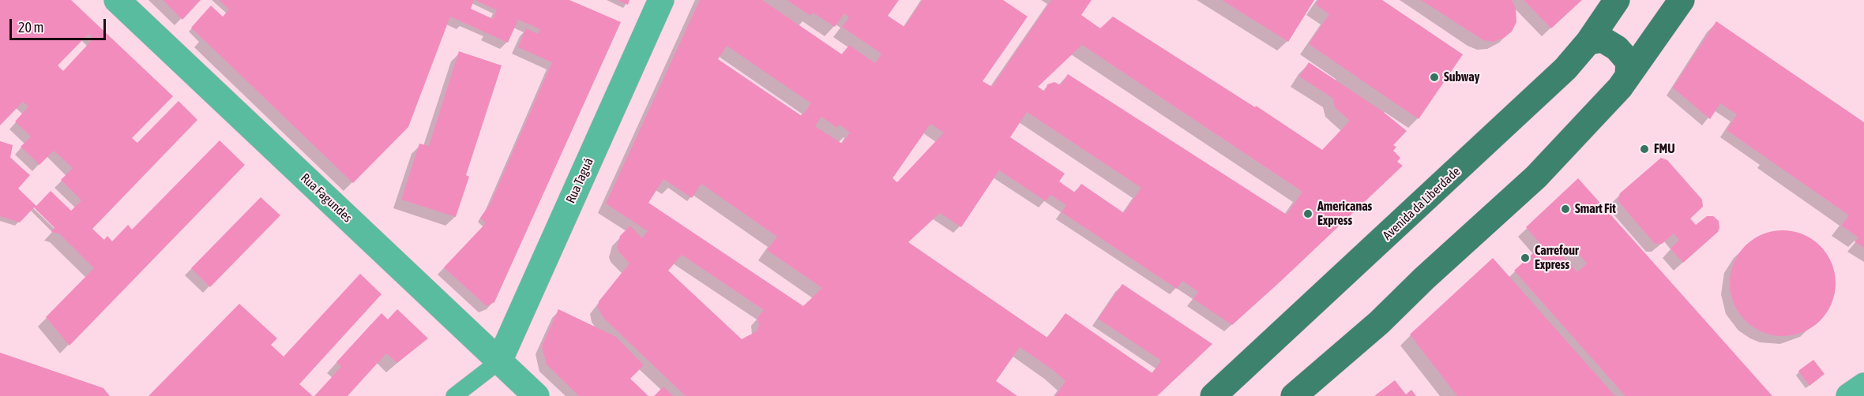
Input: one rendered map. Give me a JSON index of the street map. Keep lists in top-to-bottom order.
{
  "streets": {
    "main road": ["Avenida da Liberdade"],
    "street": ["Rua Taguá", "Rua Fagundes"]
  },
  "crossings": [
    ["Rua Taguá", "Rua Fagundes"]
  ],
  "places": [
    "Subway",
    "FMU",
    "Smart Fit",
    "Americanas Express",
    "Carrefour Express"
  ],
  "scale_bar": "20 m"
}
